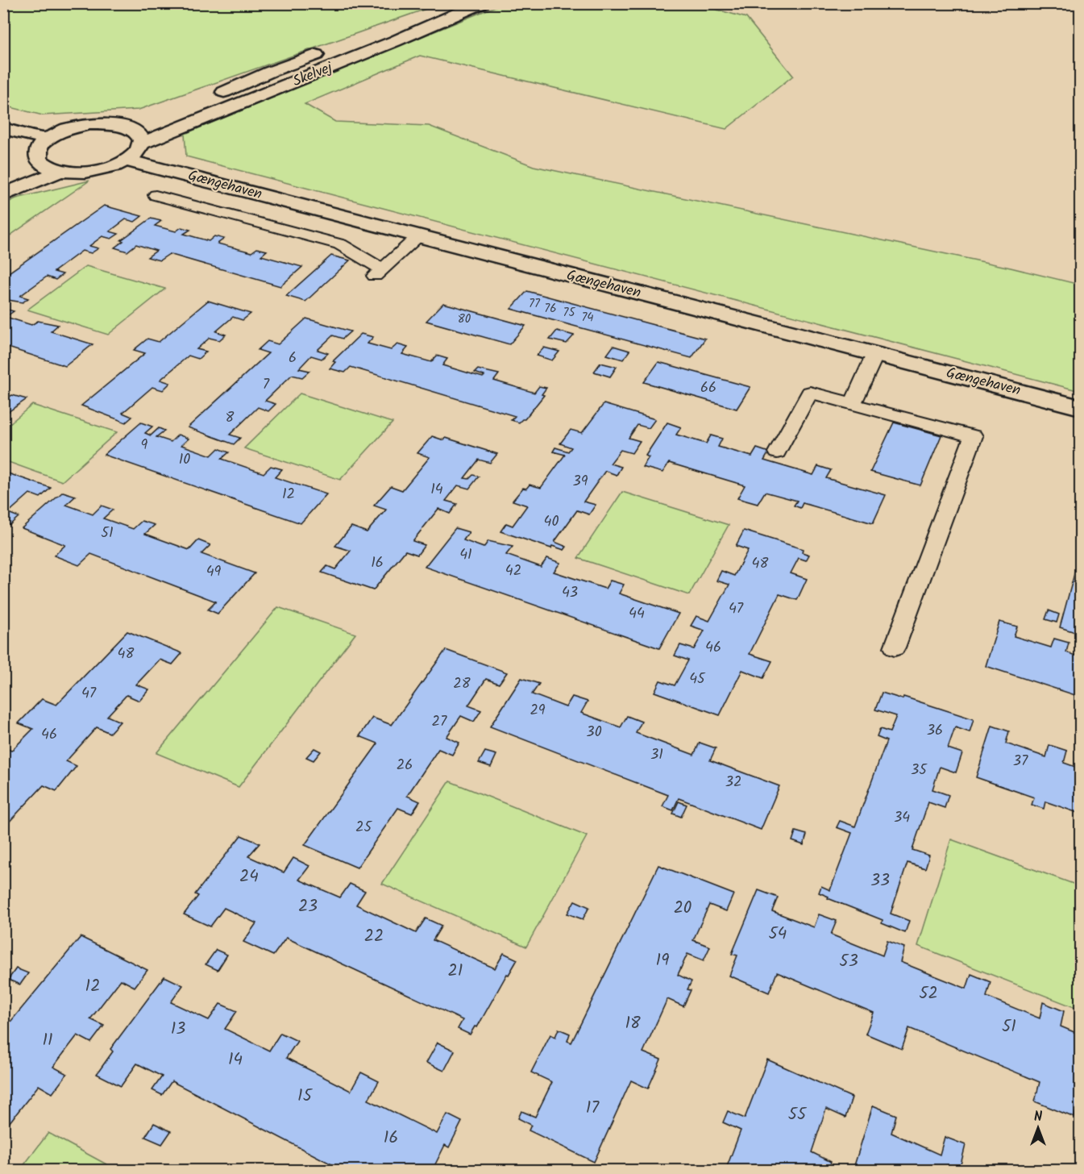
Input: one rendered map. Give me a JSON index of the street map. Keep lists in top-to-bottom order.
{
  "streets": {
    "street": ["Skelvej", "Gængehaven"]
  },
  "house_numbers": [
    "77",
    "76",
    "75",
    "74",
    "80",
    "6",
    "7",
    "66",
    "8",
    "9",
    "10",
    "39",
    "14",
    "12",
    "40",
    "51",
    "41",
    "16",
    "48",
    "42",
    "49",
    "43",
    "47",
    "44",
    "46",
    "48",
    "45",
    "28",
    "47",
    "29",
    "27",
    "36",
    "30",
    "46",
    "31",
    "37",
    "26",
    "35",
    "32",
    "34",
    "25",
    "24",
    "33",
    "23",
    "20",
    "54",
    "22",
    "19",
    "53",
    "21",
    "12",
    "52",
    "18",
    "51",
    "13",
    "11",
    "14",
    "15",
    "17",
    "55",
    "16"
  ],
  "north": "top"
}
